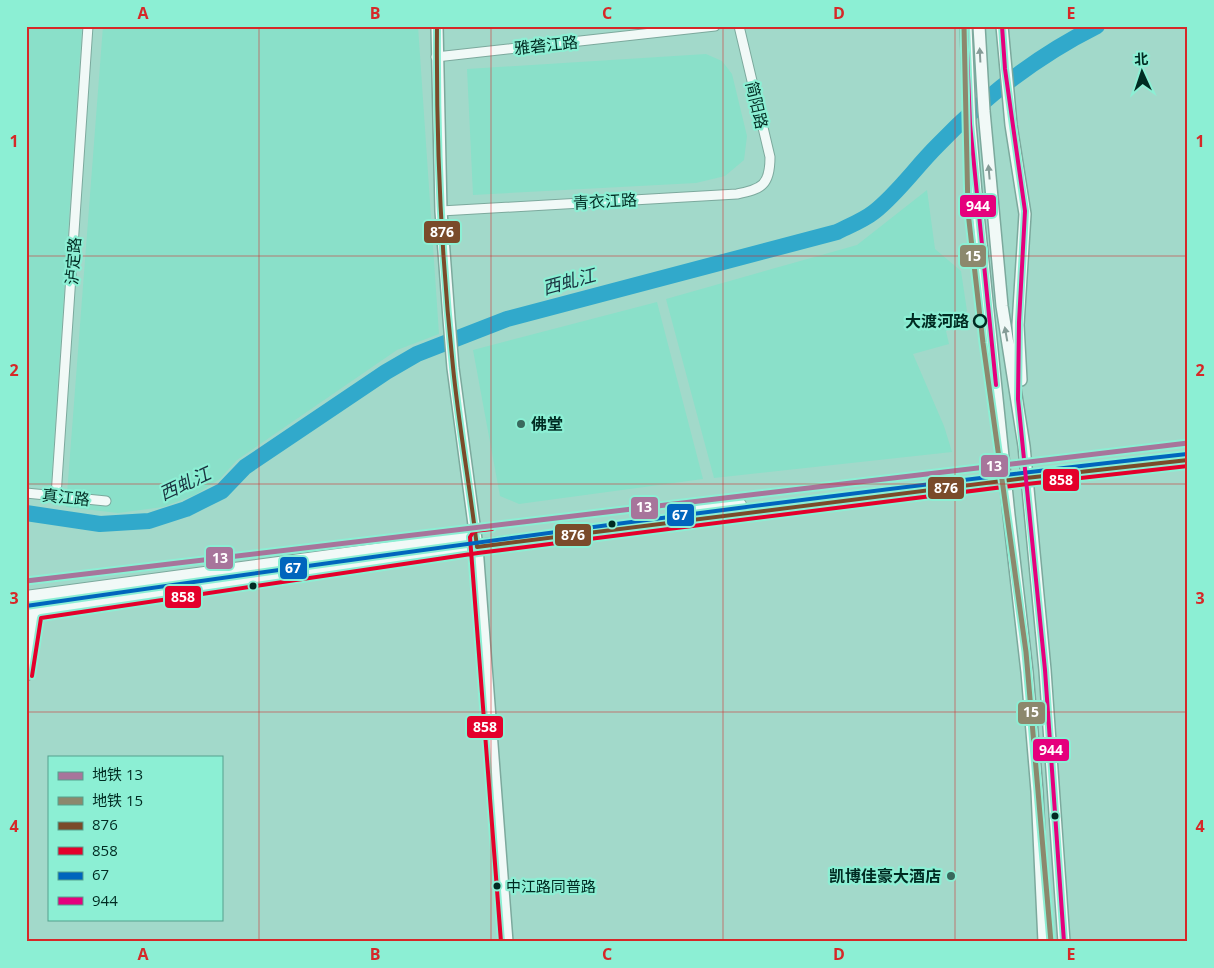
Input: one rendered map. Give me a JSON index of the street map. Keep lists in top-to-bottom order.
{
  "streets": {
    "street": [
      "雅砻江路",
      "简阳路",
      "青衣江路",
      "泸定路",
      "真江路"
    ]
  },
  "crossings": [
    ["简阳路", "青衣江路"],
    ["泸定路", "真江路"]
  ],
  "water": ["西虬江"],
  "places": [
    "大渡河路",
    "佛堂",
    "凯博佳豪大酒店",
    "中江路同普路"
  ],
  "lines": [
    "metro line 15",
    "transit line 876",
    "transit line 944",
    "metro line 13",
    "transit line 67",
    "transit line 858"
  ],
  "legend": [
    "地铁 13",
    "地铁 15",
    "876",
    "858",
    "67",
    "944"
  ],
  "north": "top",
  "grid": {
    "columns": [
      "A",
      "B",
      "C",
      "D",
      "E"
    ],
    "rows": [
      "1",
      "2",
      "3",
      "4"
    ]
  }
}
